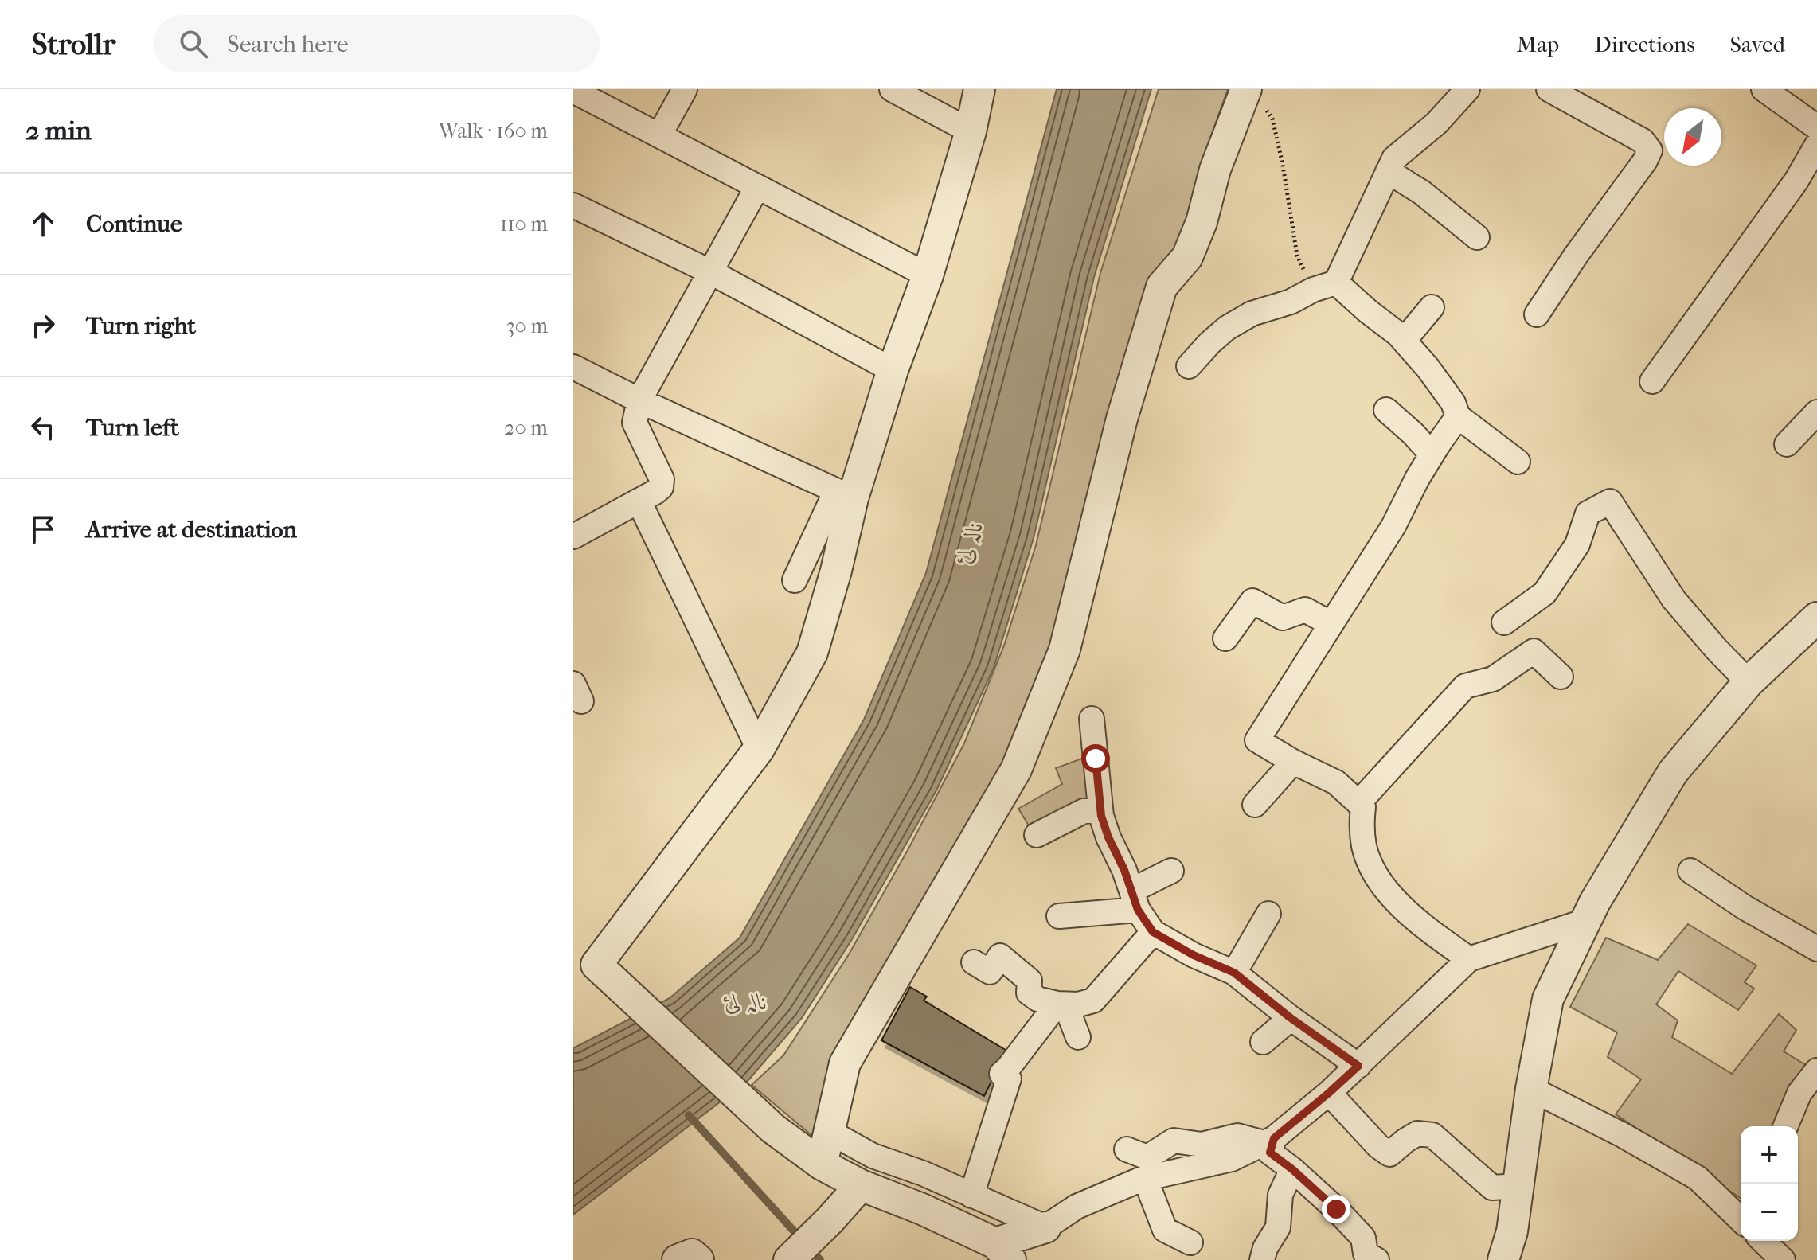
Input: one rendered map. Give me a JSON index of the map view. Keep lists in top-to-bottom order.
{
  "water": ["نالہ لئ"],
  "north": "bottom left",
  "page": {
    "header": "Strollr",
    "search": "Search here",
    "nav": ["Map", "Directions", "Saved"],
    "heading": ["2 min", "Walk · 160 m"],
    "list": [
      ["Continue", "110 m"],
      ["Turn right", "30 m"],
      ["Turn left", "20 m"],
      "Arrive at destination"
    ],
    "map_buttons": ["+", "−"]
  }
}
